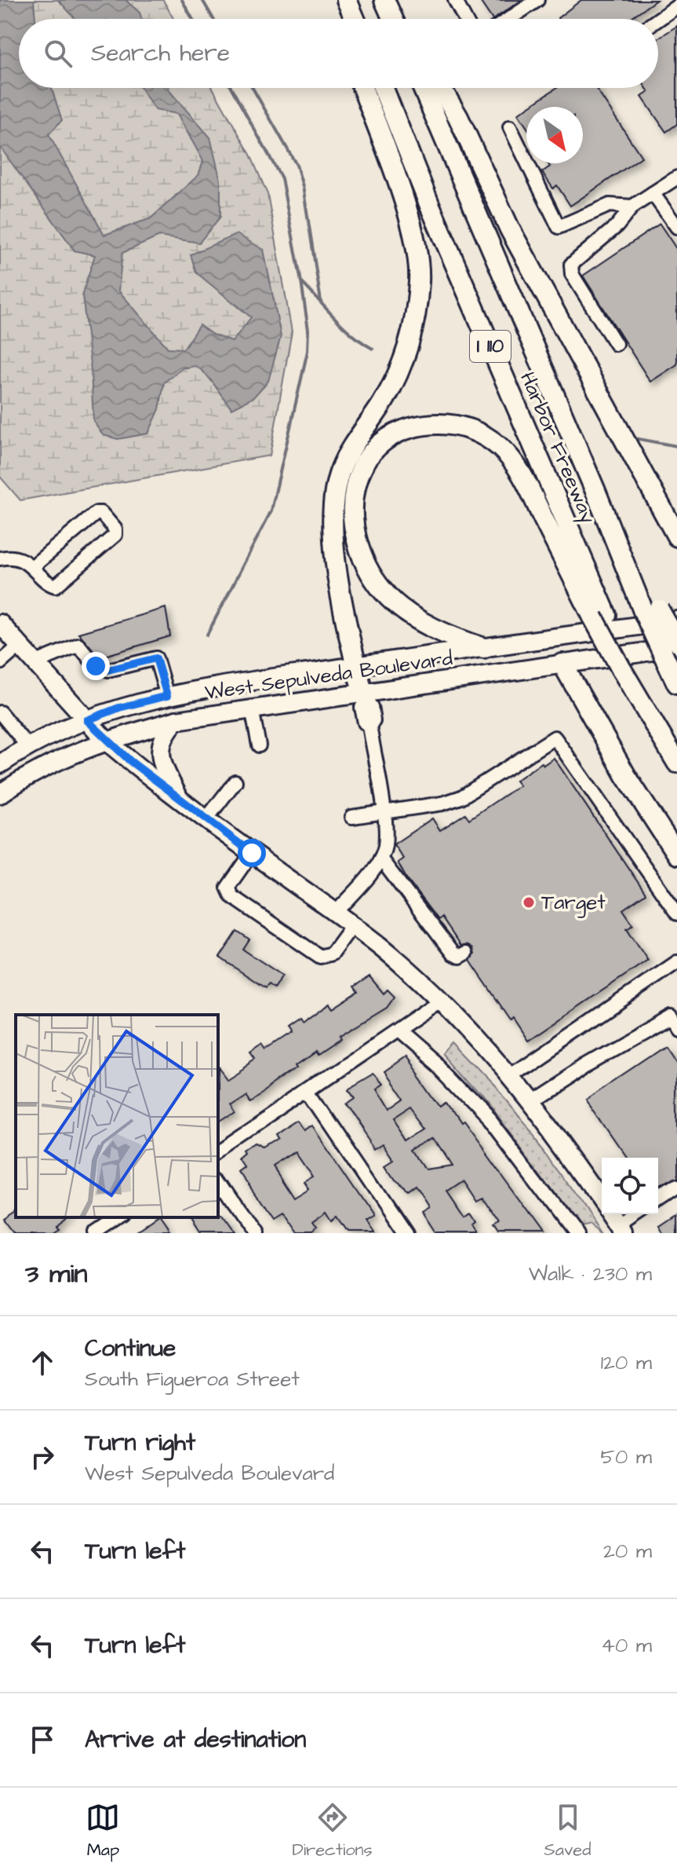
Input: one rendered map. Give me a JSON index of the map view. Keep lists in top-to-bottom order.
{
  "streets": {
    "highway": ["I 110", "Harbor Freeway"],
    "main road": ["West Sepulveda Boulevard"]
  },
  "crossings": [
    ["Harbor Freeway", "West Sepulveda Boulevard"]
  ],
  "places": ["Target"],
  "north": "bottom right",
  "page": {
    "search": "Search here",
    "heading": ["3 min", "Walk · 230 m"],
    "list": [
      ["Continue", "South Figueroa Street", "120 m"],
      ["Turn right", "West Sepulveda Boulevard", "50 m"],
      ["Turn left", "20 m"],
      ["Turn left", "40 m"],
      "Arrive at destination"
    ],
    "nav": ["Map", "Directions", "Saved"]
  }
}
